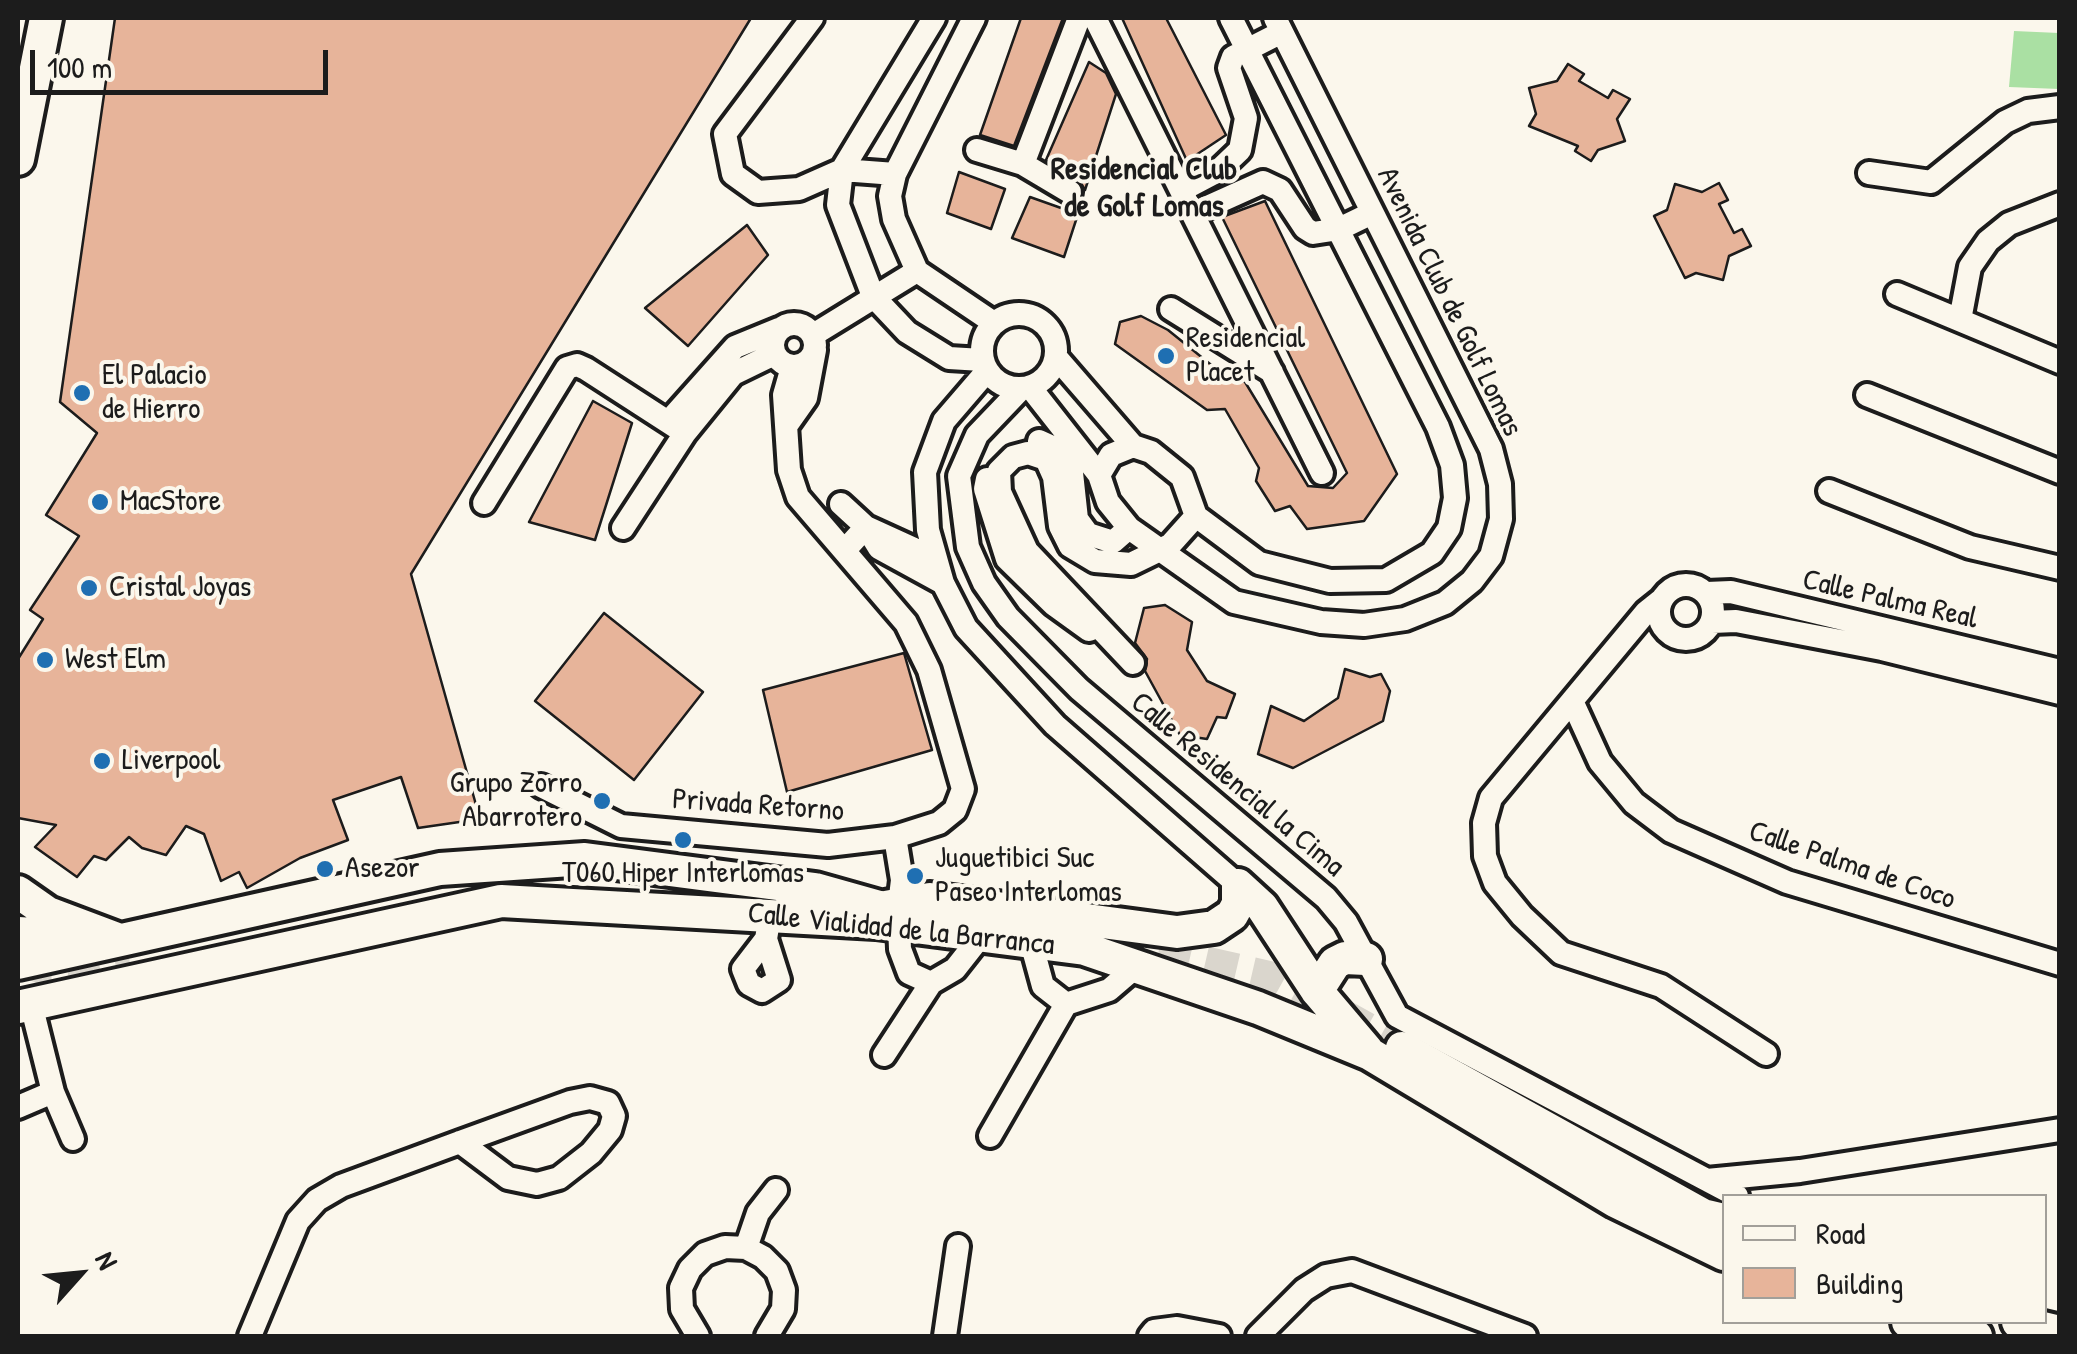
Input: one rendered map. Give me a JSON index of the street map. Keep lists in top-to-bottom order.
{
  "streets": {
    "main road": ["Calle Vialidad de la Barranca"],
    "street": [
      "Avenida Club de Golf Lomas",
      "Calle Palma Real",
      "Calle Residencial la Cima",
      "Privada Retorno",
      "Calle Palma de Coco"
    ]
  },
  "crossings": [
    ["Avenida Club de Golf Lomas", "Calle Residencial la Cima"]
  ],
  "districts": ["Residencial Club de Golf Lomas"],
  "places": [
    "Residencial Placet",
    "El Palacio de Hierro",
    "MacStore",
    "Cristal Joyas",
    "West Elm",
    "Liverpool",
    "Grupo Zorro Abarrotero",
    "T060 Hiper Interlomas",
    "Asezor",
    "Juguetibici Suc Paseo Interlomas"
  ],
  "legend": ["Road", "Building"],
  "scale_bar": "100 m",
  "north": "top right"
}
